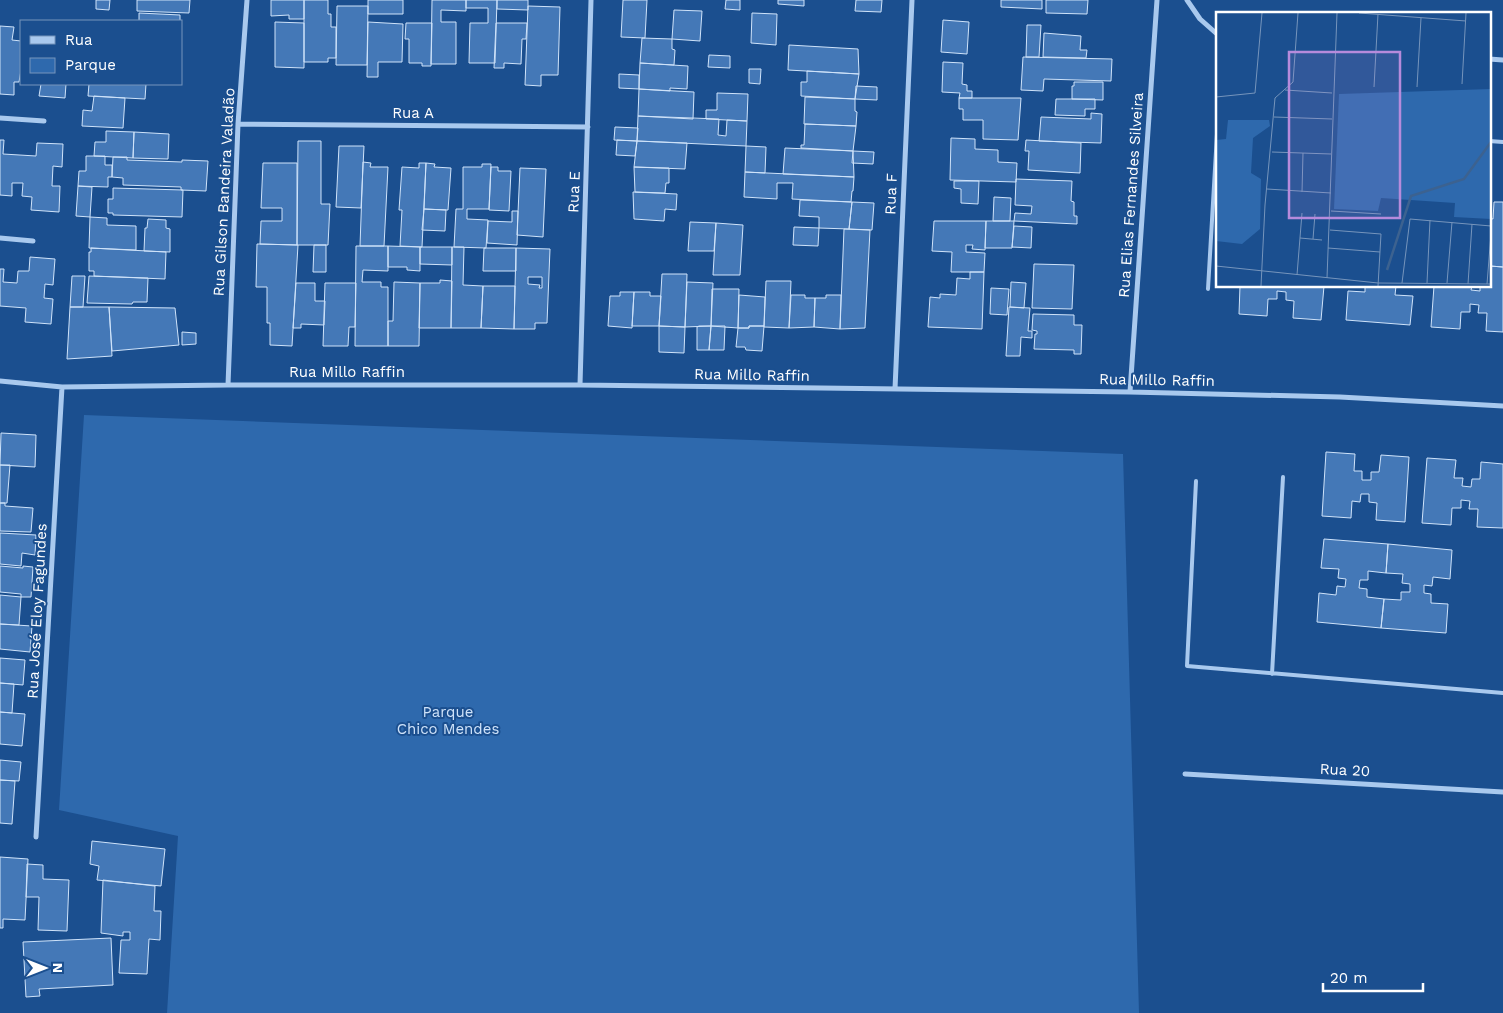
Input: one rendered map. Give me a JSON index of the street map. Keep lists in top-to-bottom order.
{
  "streets": {
    "street": [
      "Rua A",
      "Rua Gilson Bandeira Valadão",
      "Rua E",
      "Rua F",
      "Rua Elias Fernandes Silveira",
      "Rua Millo Raffin",
      "Rua José Eloy Fagundes",
      "Rua 20"
    ]
  },
  "crossings": [
    ["Rua A", "Rua Gilson Bandeira Valadão"],
    ["Rua A", "Rua E"],
    ["Rua Gilson Bandeira Valadão", "Rua Millo Raffin"],
    ["Rua E", "Rua Millo Raffin"],
    ["Rua F", "Rua Millo Raffin"],
    ["Rua Elias Fernandes Silveira", "Rua Millo Raffin"],
    ["Rua Millo Raffin", "Rua José Eloy Fagundes"]
  ],
  "parks": ["Parque Chico Mendes"],
  "legend": ["Rua", "Parque"],
  "scale_bar": "20 m",
  "north": "right"
}
